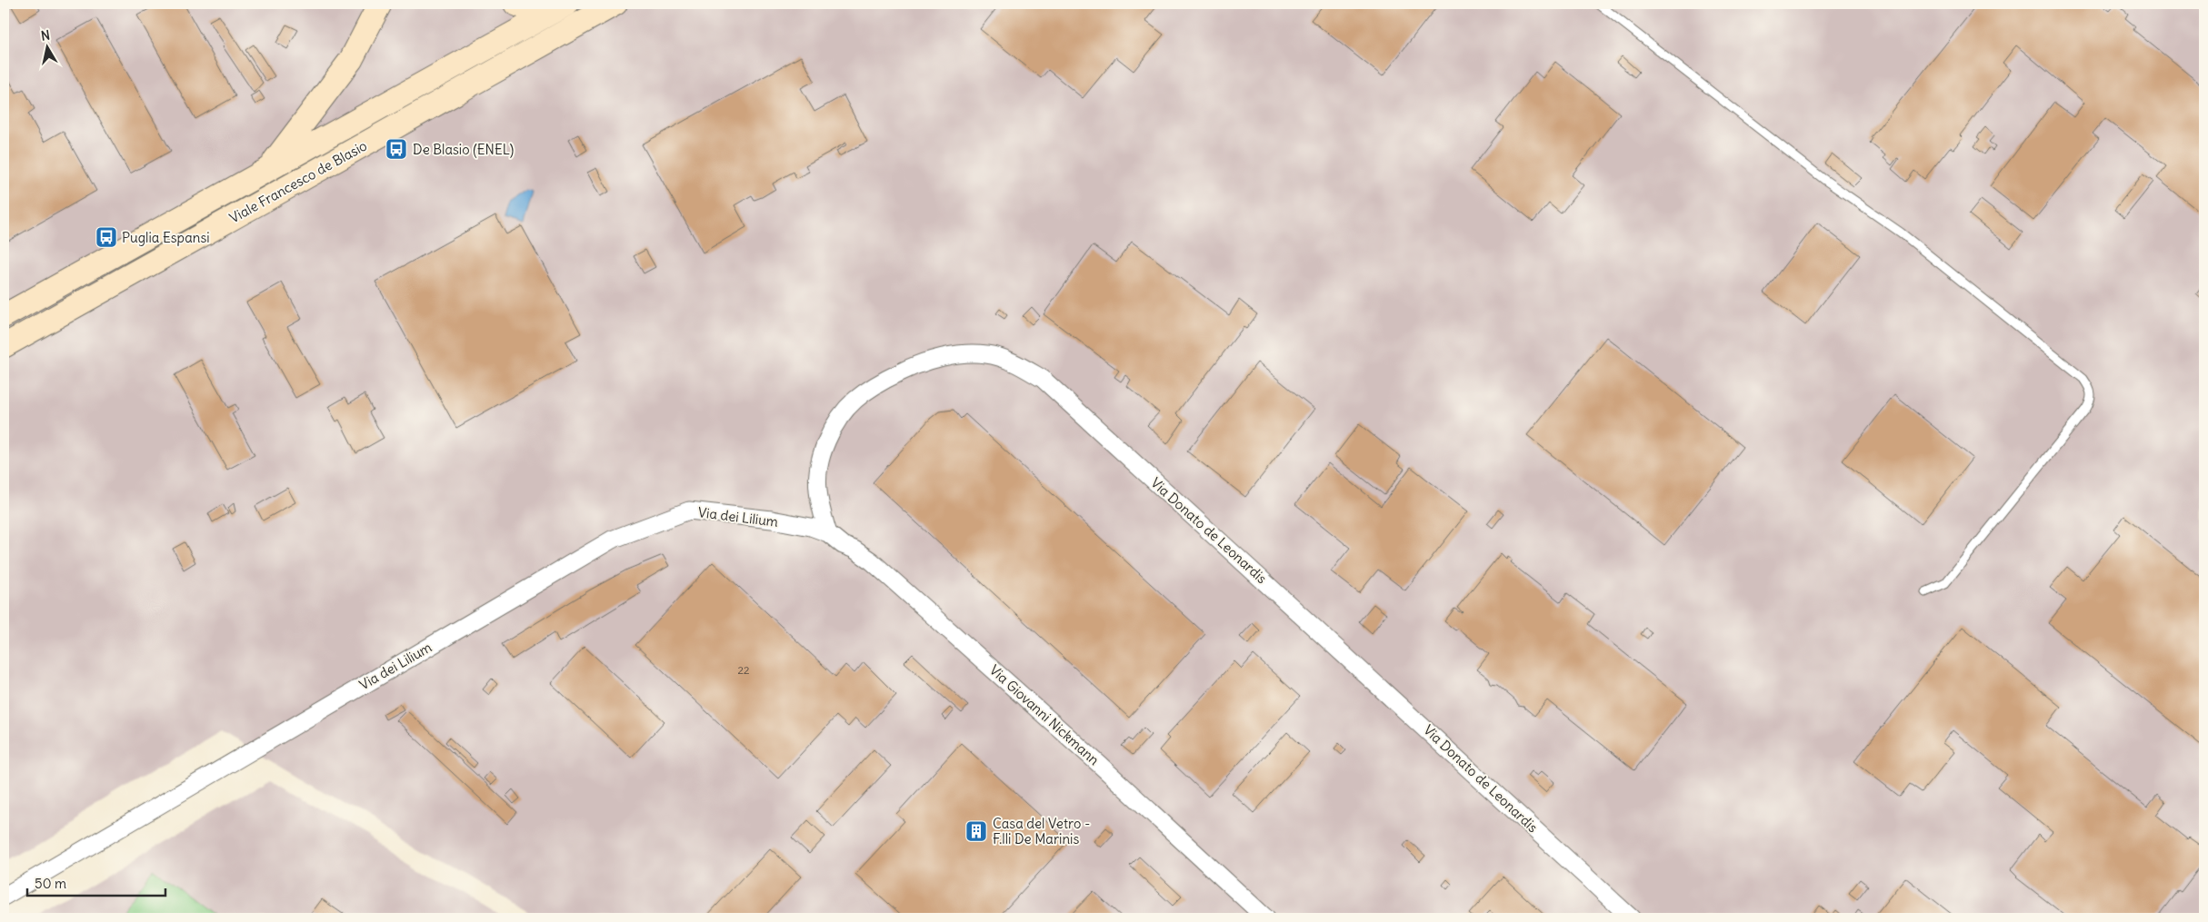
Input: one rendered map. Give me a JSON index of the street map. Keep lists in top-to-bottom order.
{
  "streets": {
    "street": [
      "Viale Francesco de Blasio",
      "Via dei Lilium",
      "Via Donato de Leonardis",
      "Via Giovanni Nickmann"
    ]
  },
  "crossings": [
    ["Via dei Lilium", "Via Giovanni Nickmann"],
    ["Via Donato de Leonardis", "Via Giovanni Nickmann"]
  ],
  "places": {
    "bus stop": ["De Blasio (ENEL)", "Puglia Espansi"],
    "building": ["Casa del Vetro - F.lli De Marinis"]
  },
  "house_numbers": ["22"],
  "scale_bar": "50 m",
  "north": "top"
}
